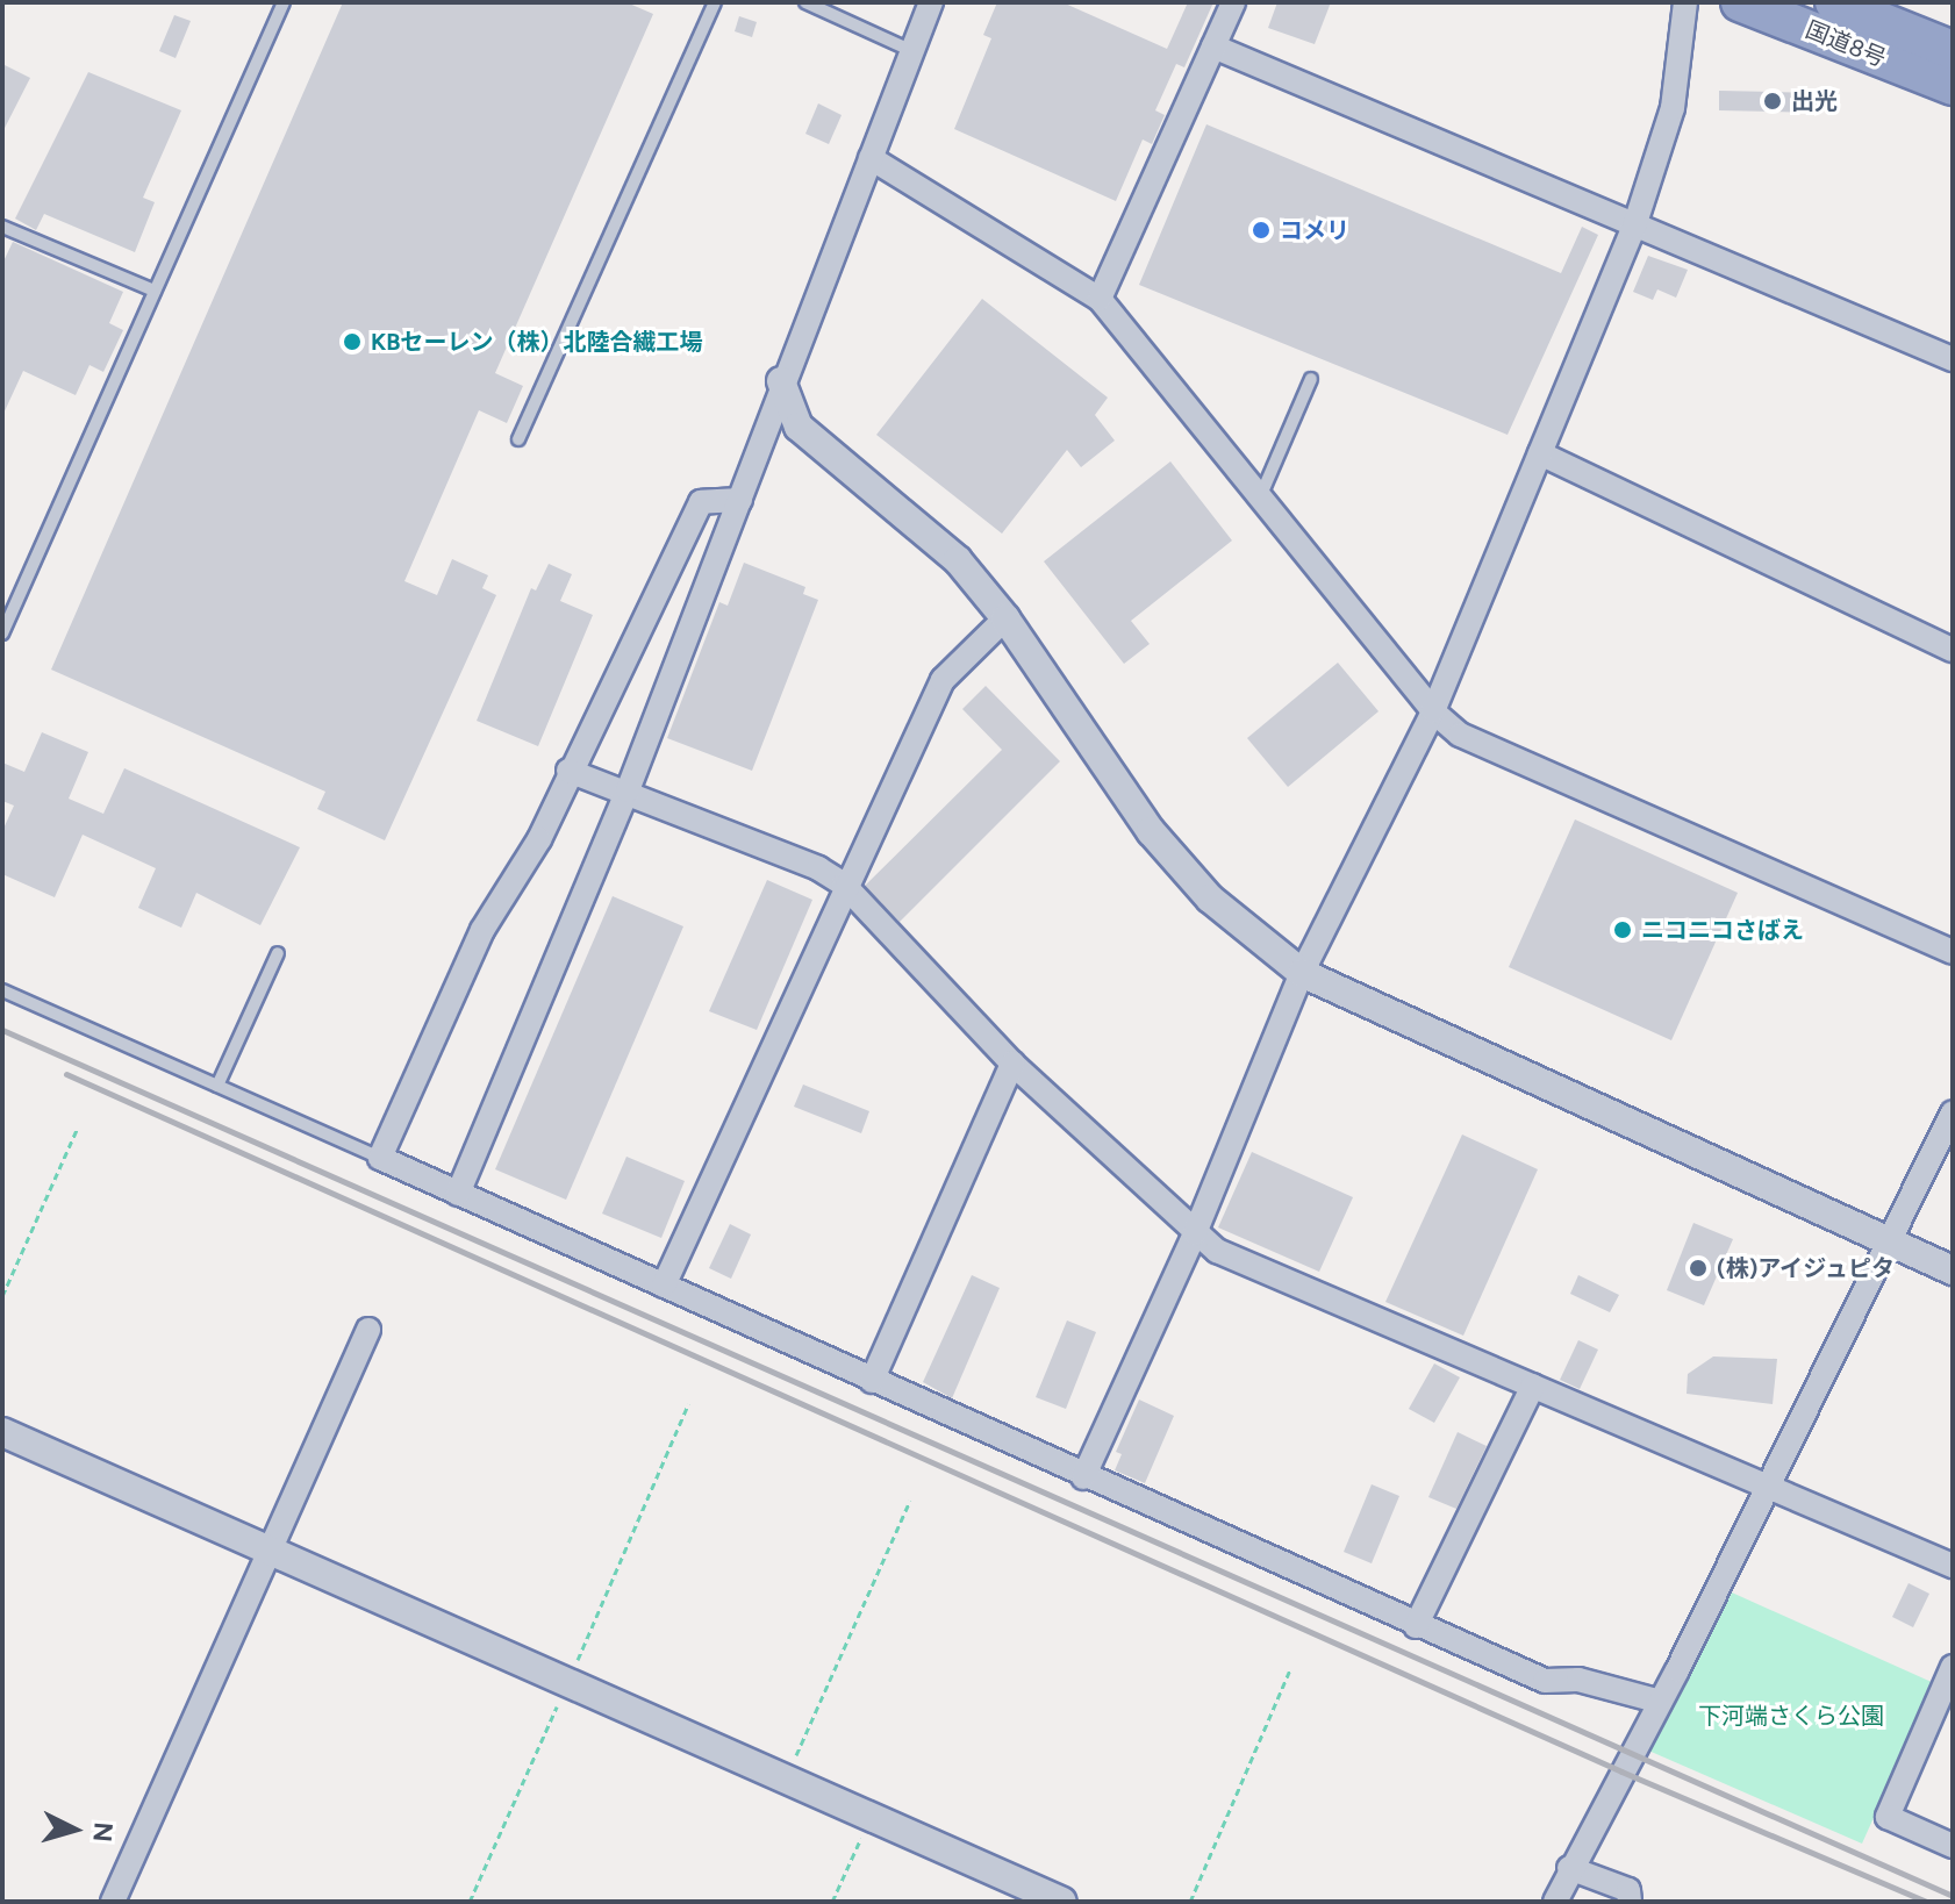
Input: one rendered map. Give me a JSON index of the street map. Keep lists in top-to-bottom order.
{
  "streets": {
    "highway": ["国道8号"]
  },
  "parks": ["下河端さくら公園"],
  "places": [
    "出光",
    "コメリ",
    "KBセーレン（株）北陸合繊工場",
    "ニコニコさばえ",
    "(株)アイジュピタ"
  ],
  "north": "right"
}
